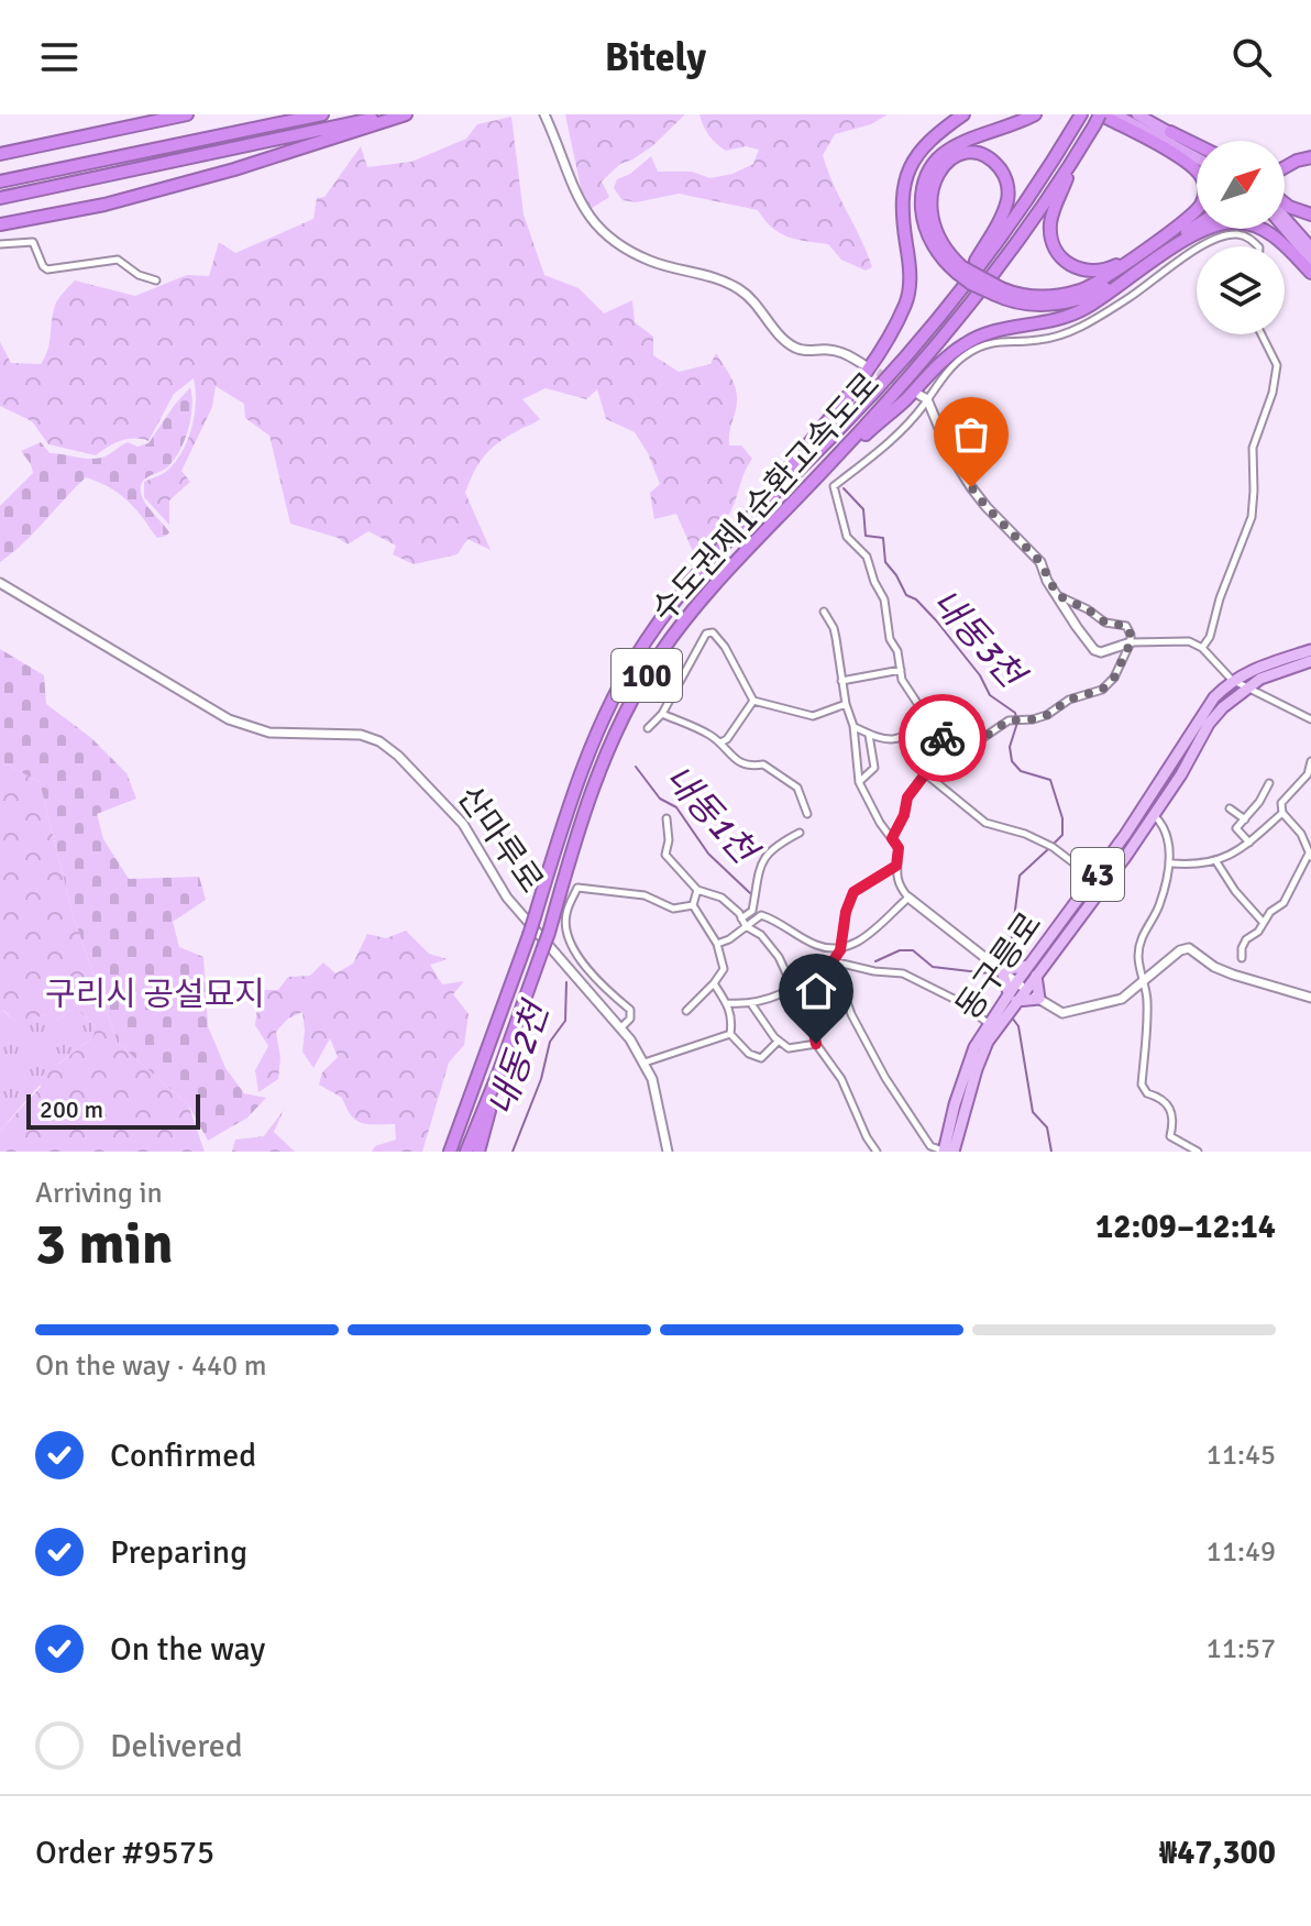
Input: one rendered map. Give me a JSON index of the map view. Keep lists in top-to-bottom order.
{
  "streets": {
    "highway": ["수도권제1순환고속도로", "100"],
    "main road": ["43", "동구릉로"],
    "street": ["산마루로"]
  },
  "water": ["내동3천", "내동1천", "내동2천"],
  "parks": ["구리시 공설묘지"],
  "scale_bar": "200 m",
  "north": "top right",
  "page": {
    "header": "Bitely",
    "scale": "200 m",
    "heading": ["3 min", "Arriving in", "12:09–12:14"],
    "panel": ["Order #9575", "₩47,300"],
    "bar": "On the way · 440 m",
    "list": [
      ["Confirmed", "11:45"],
      ["Preparing", "11:49"],
      ["On the way", "11:57"],
      "Delivered"
    ]
  }
}
